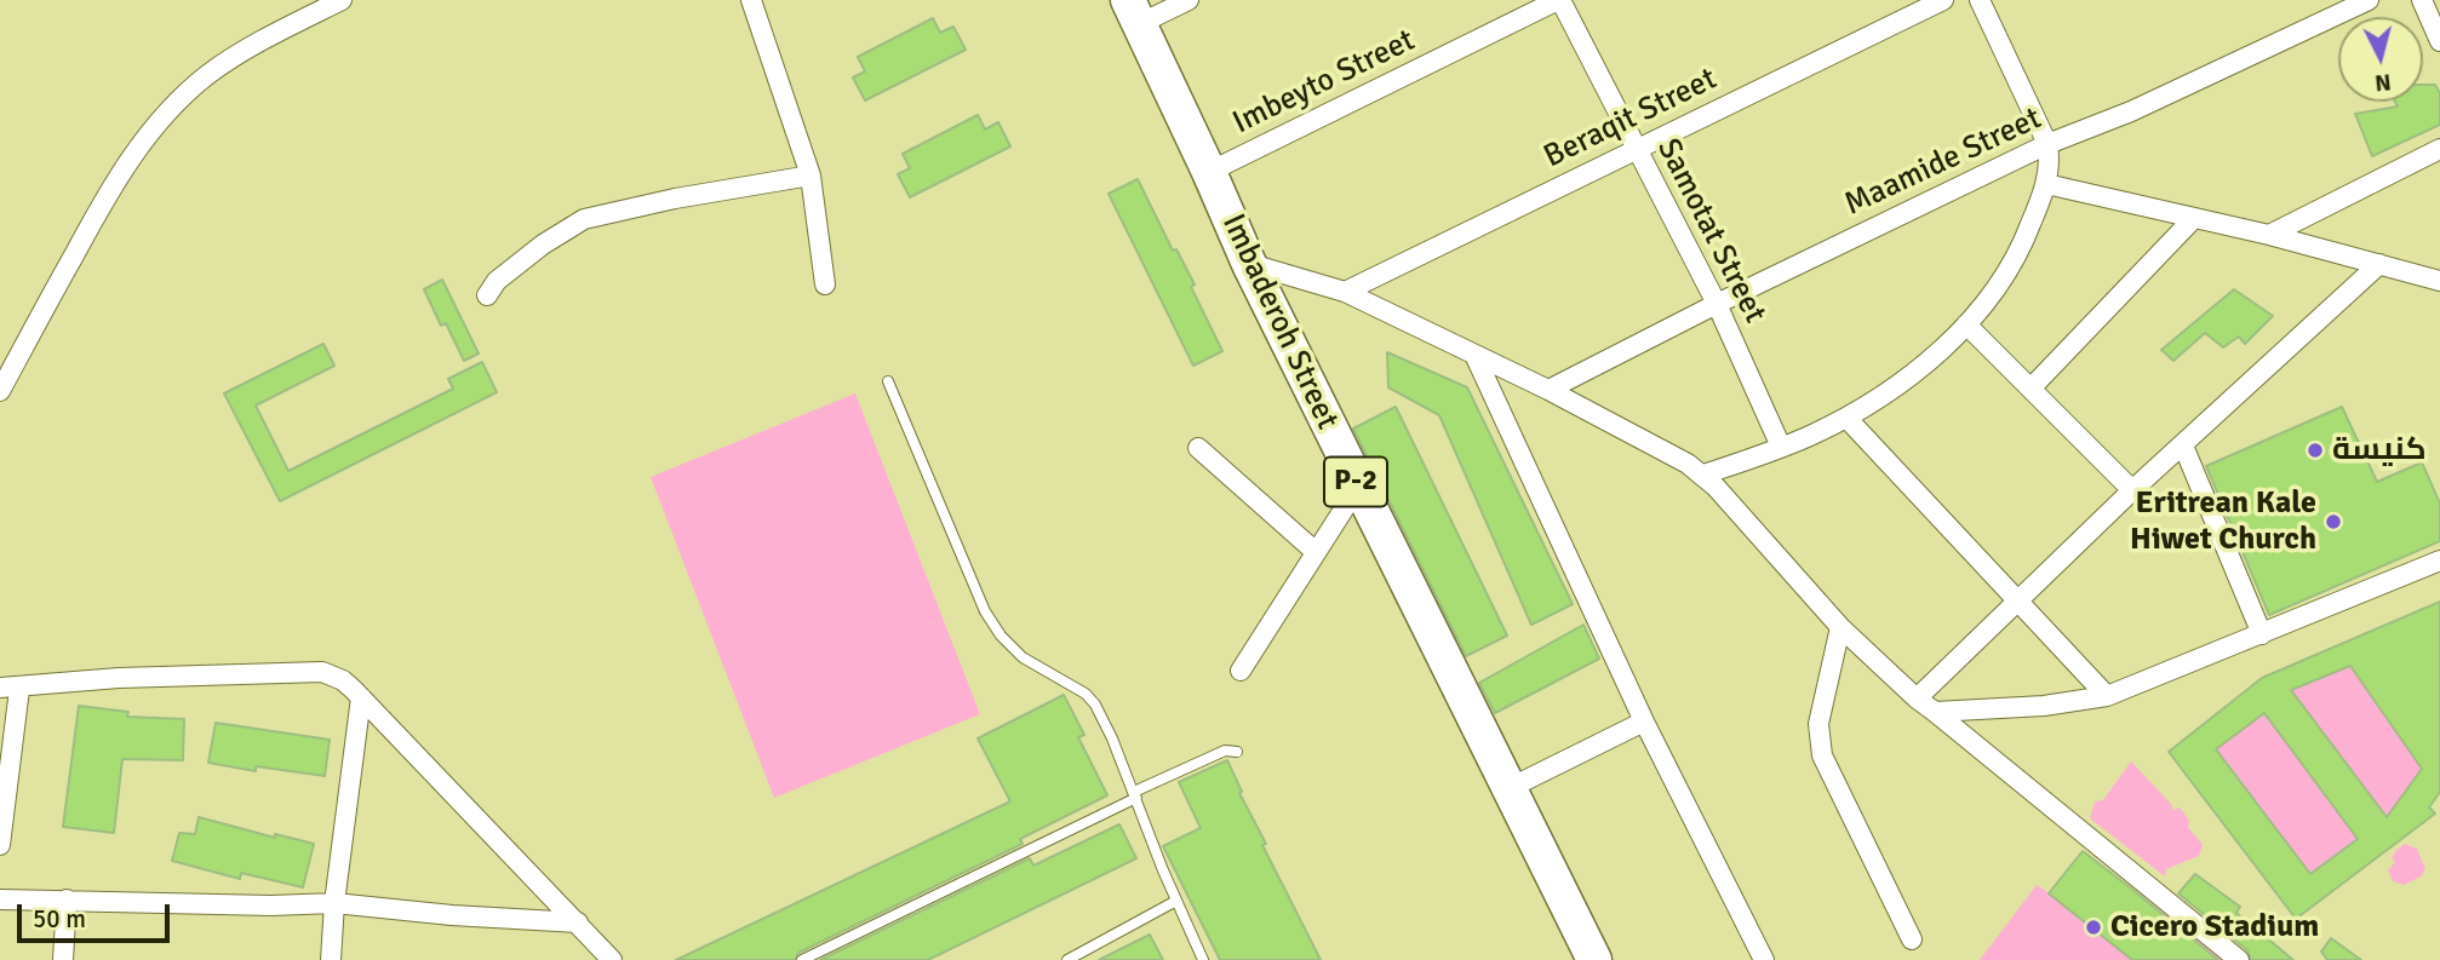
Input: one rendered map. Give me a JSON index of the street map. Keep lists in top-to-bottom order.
{
  "streets": {
    "highway": ["Imbaderoh Street", "P-2"],
    "street": [
      "Imbeyto Street",
      "Beraqit Street",
      "Maamide Street",
      "Samotat Street"
    ]
  },
  "crossings": [
    ["Imbeyto Street", "Samotat Street"],
    ["Imbeyto Street", "Imbaderoh Street"],
    ["Beraqit Street", "Samotat Street"],
    ["Maamide Street", "Samotat Street"]
  ],
  "places": ["كنيسة", "Eritrean Kale Hiwet Church", "Cicero Stadium"],
  "scale_bar": "50 m",
  "north": "bottom"
}
